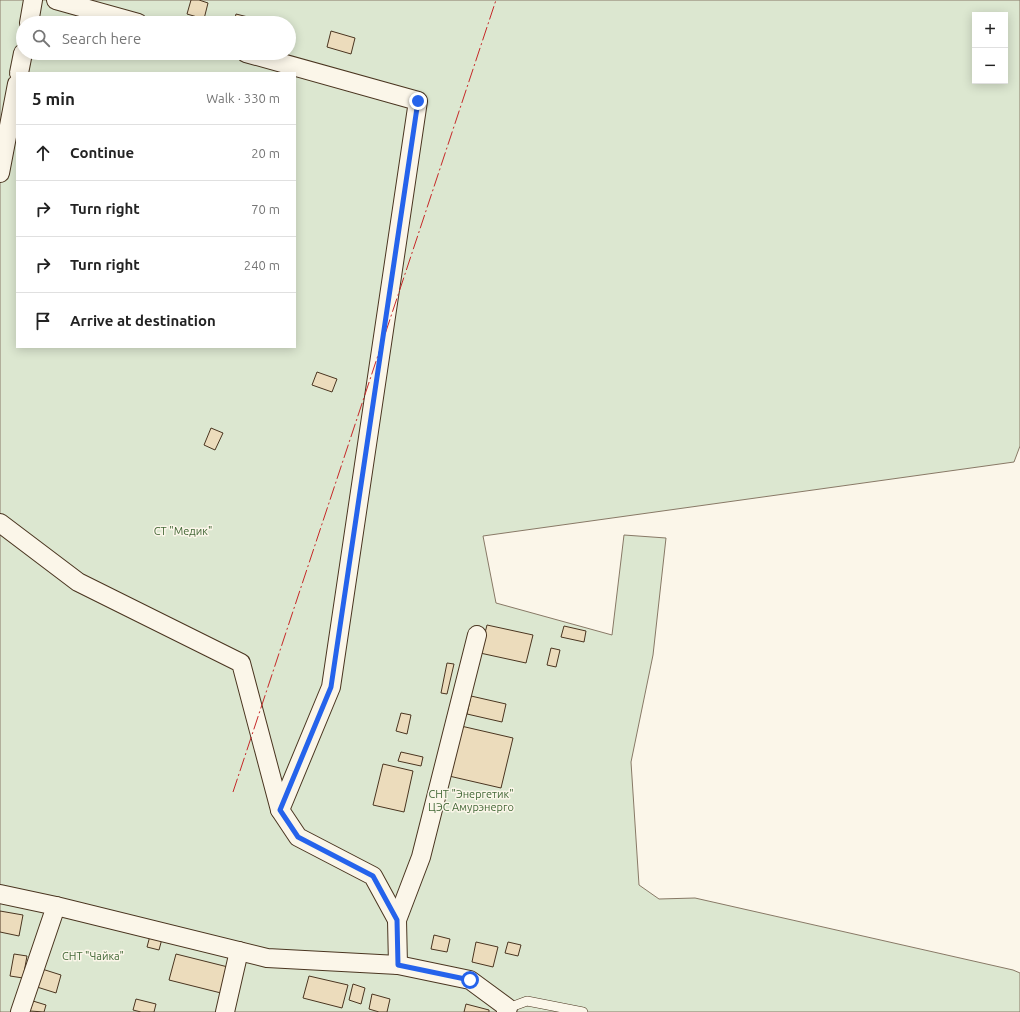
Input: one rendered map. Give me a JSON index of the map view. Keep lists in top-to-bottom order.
{
  "parks": ["СТ \"Медик\"", "СНТ \"Энергетик\" ЦЭС Амурэнерго", "СНТ \"Чайка\""],
  "page": {
    "map_buttons": ["+", "−"],
    "search": "Search here",
    "heading": ["5 min", "Walk · 330 m"],
    "list": [
      ["Continue", "20 m"],
      ["Turn right", "70 m"],
      ["Turn right", "240 m"],
      "Arrive at destination"
    ]
  }
}
